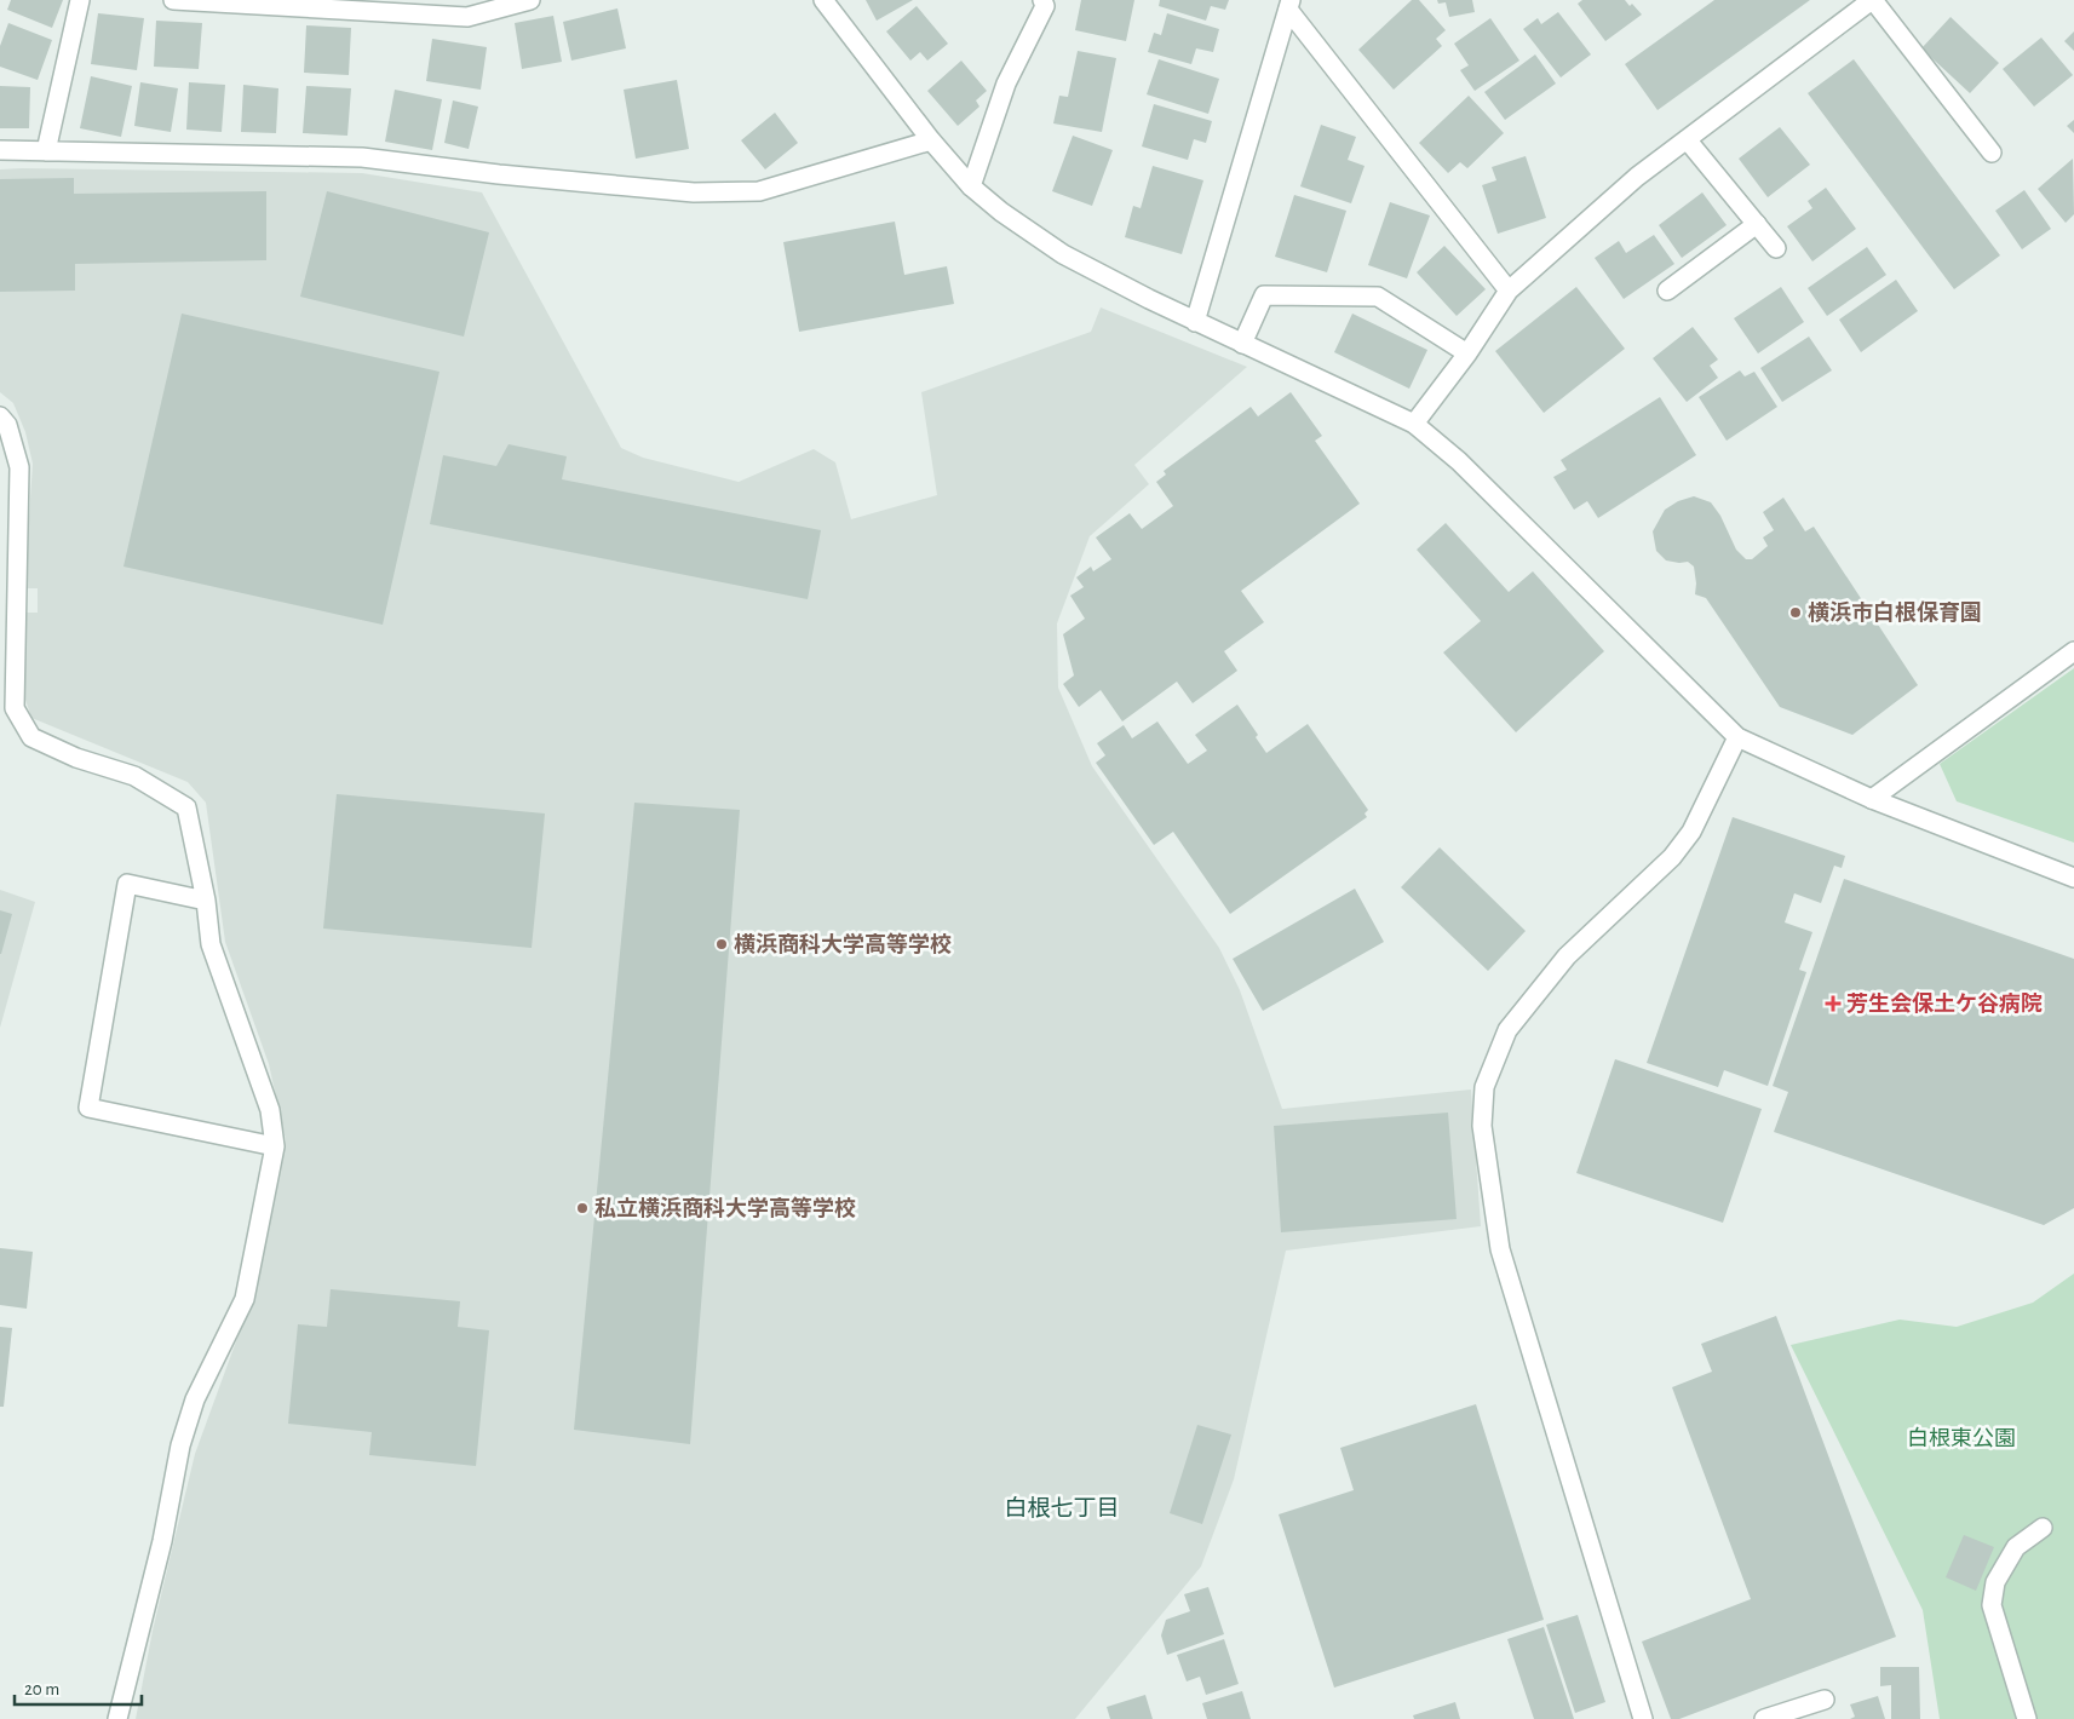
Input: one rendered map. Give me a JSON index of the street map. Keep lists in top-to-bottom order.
{
  "districts": ["白根七丁目"],
  "parks": ["白根東公園"],
  "places": {
    "other": ["横浜市白根保育園", "横浜商科大学高等学校", "私立横浜商科大学高等学校"],
    "health": ["芳生会保土ケ谷病院"]
  },
  "scale_bar": "20 m"
}
